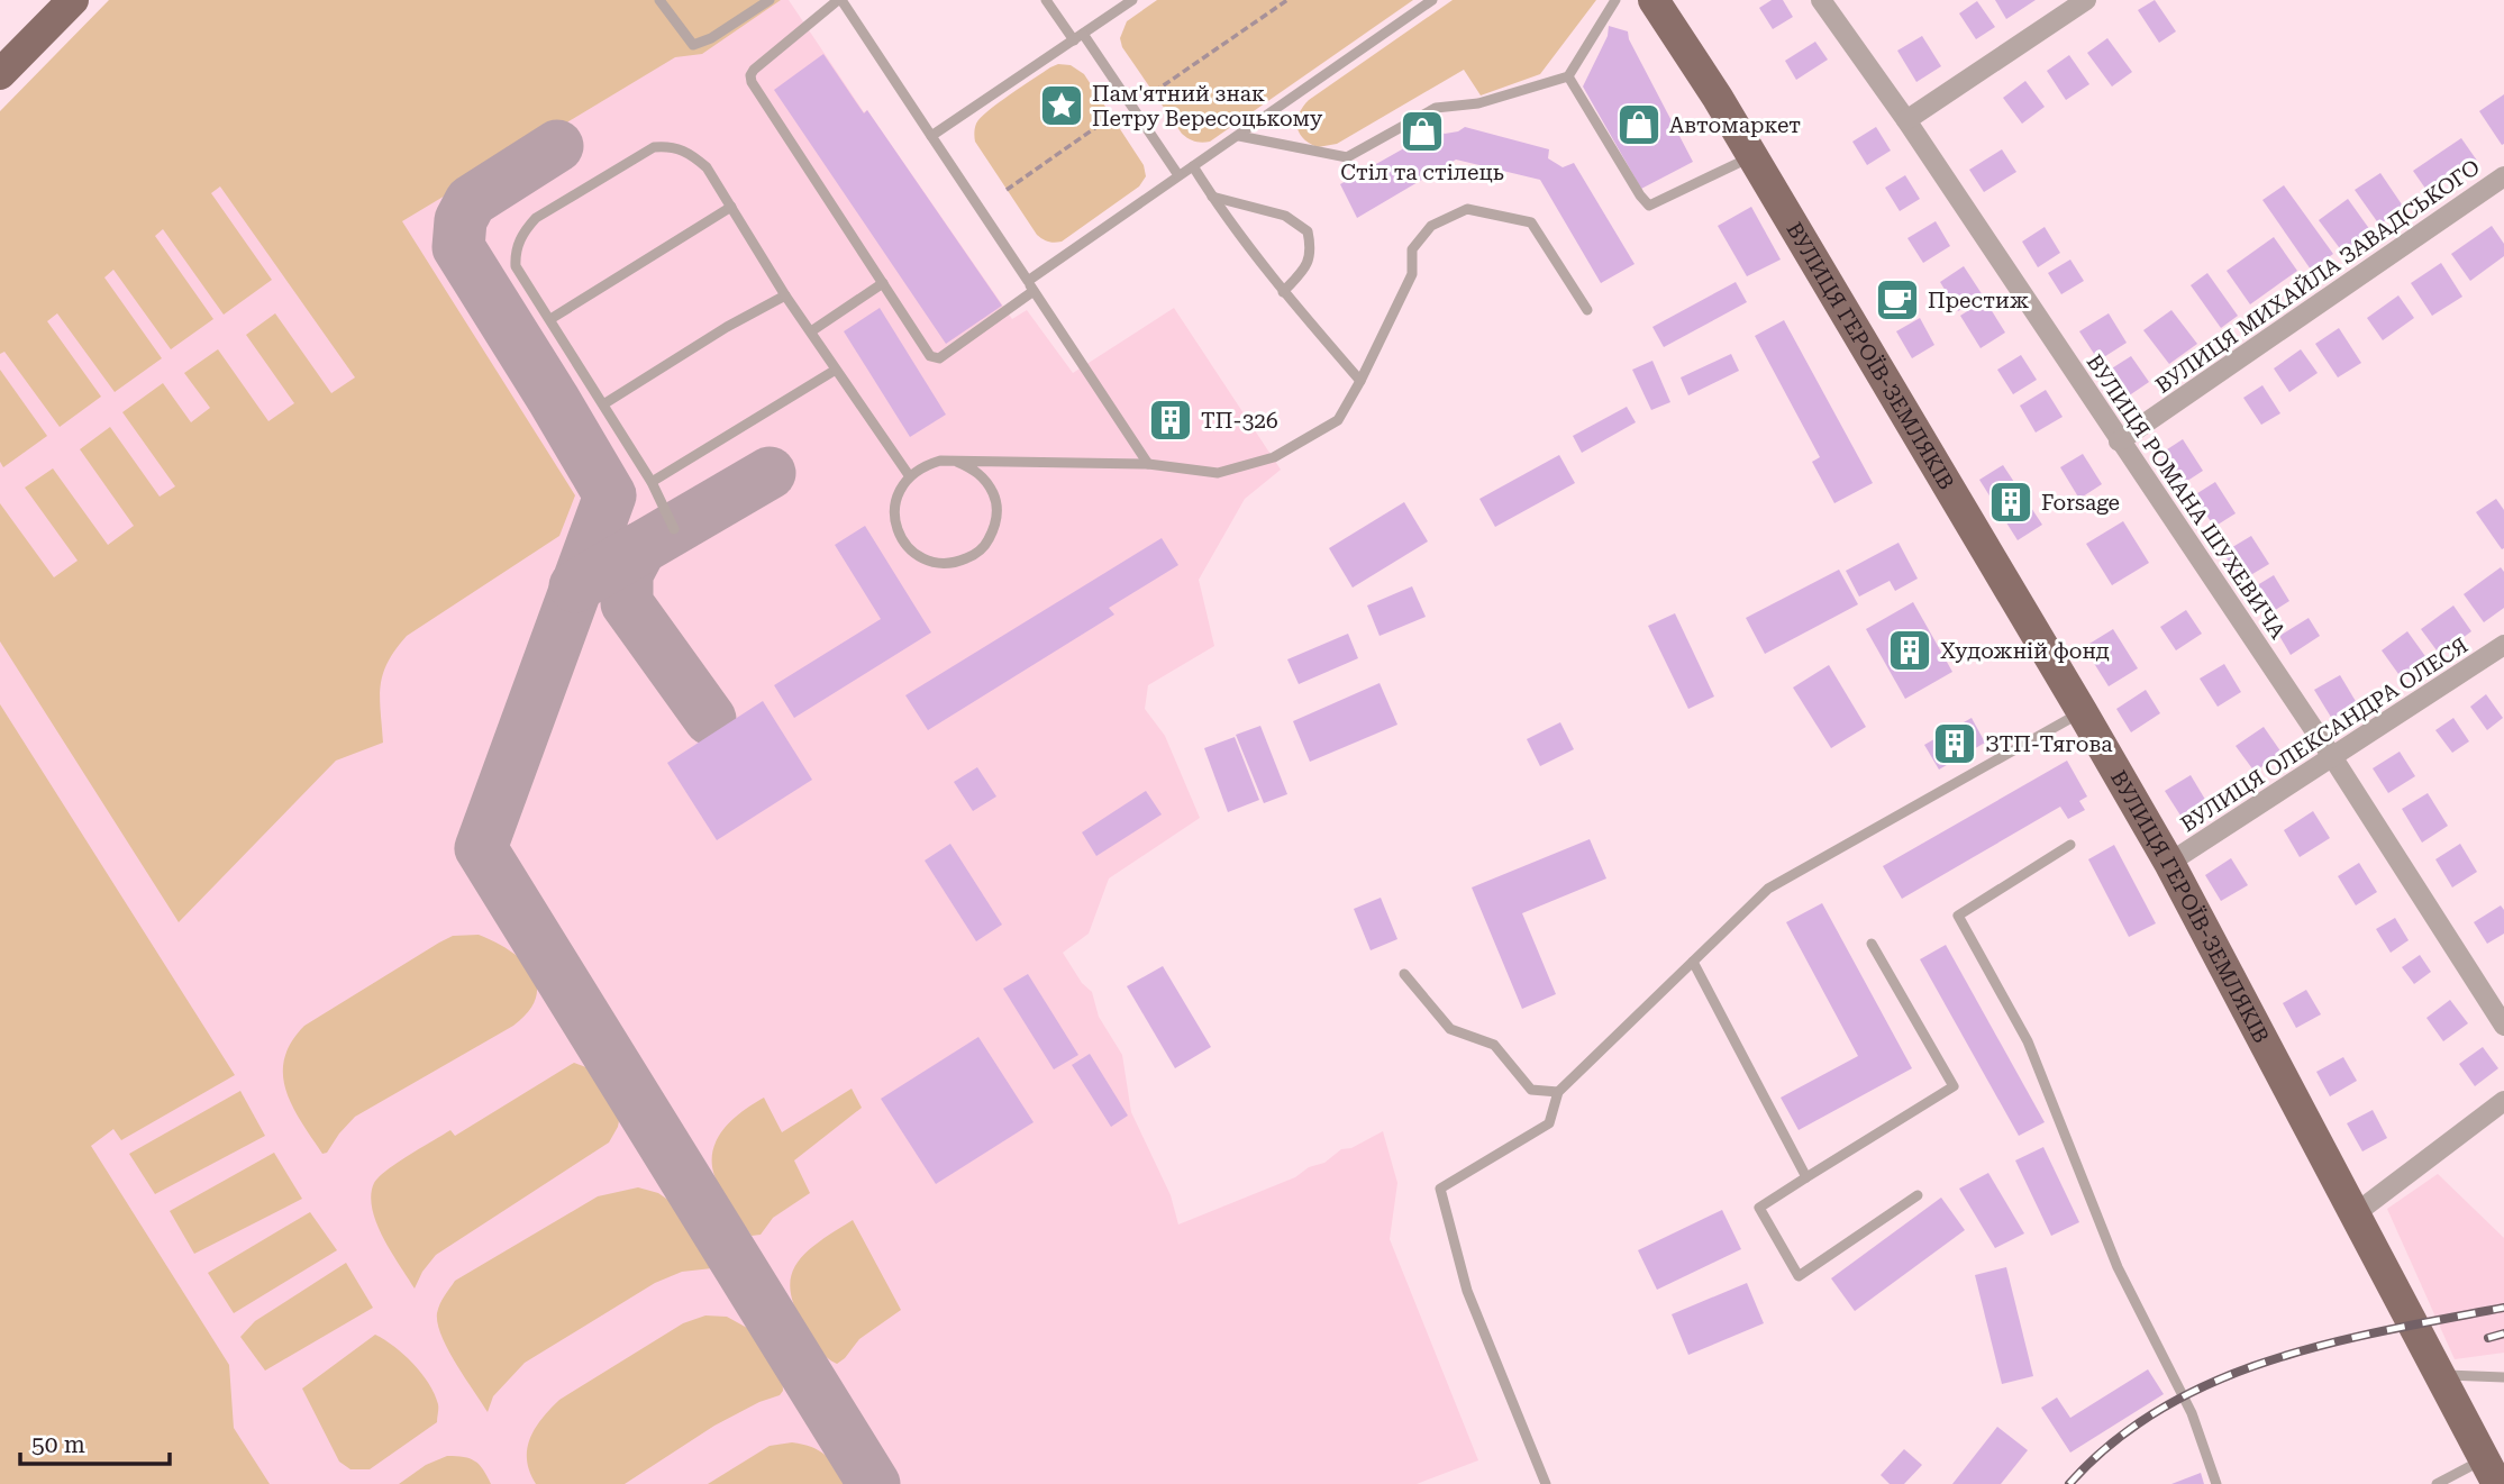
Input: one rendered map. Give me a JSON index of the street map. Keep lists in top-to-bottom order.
{
  "streets": {
    "main road": ["ВУЛИЦЯ ГЕРОЇВ-ЗЕМЛЯКІВ"],
    "street": ["ВУЛИЦЯ МИХАЙЛА ЗАВАДСЬКОГО", "ВУЛИЦЯ РОМАНА ШУХЕВИЧА", "ВУЛИЦЯ ОЛЕКСАНДРА ОЛЕСЯ"]
  },
  "crossings": [
    ["ВУЛИЦЯ МИХАЙЛА ЗАВАДСЬКОГО", "ВУЛИЦЯ РОМАНА ШУХЕВИЧА"],
    ["ВУЛИЦЯ ГЕРОЇВ-ЗЕМЛЯКІВ", "ВУЛИЦЯ ОЛЕКСАНДРА ОЛЕСЯ"],
    ["ВУЛИЦЯ РОМАНА ШУХЕВИЧА", "ВУЛИЦЯ ОЛЕКСАНДРА ОЛЕСЯ"]
  ],
  "places": {
    "place": ["Пам'ятний знак Петру Вересоцькому"],
    "shop": ["Автомаркет", "Стіл та стілець"],
    "cafe": ["Престиж"],
    "building": [
      "ТП-326",
      "Forsage",
      "Художній фонд",
      "ЗТП-Тягова"
    ]
  },
  "scale_bar": "50 m"
}
